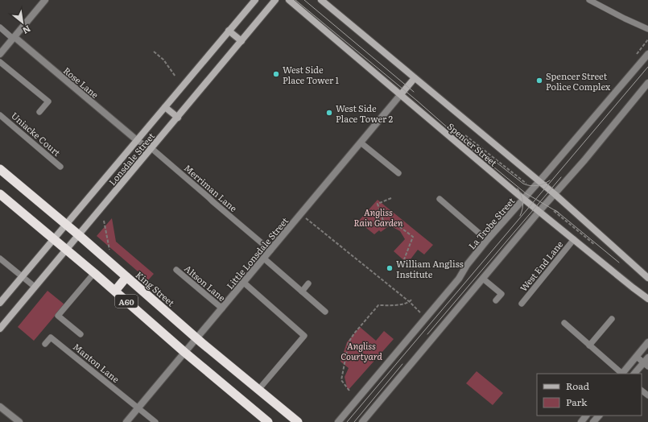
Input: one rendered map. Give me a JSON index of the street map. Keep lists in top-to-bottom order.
{
  "streets": {
    "highway": ["King Street", "A60"],
    "main road": ["Spencer Street", "Lonsdale Street"],
    "street": ["Rose Lane", "La Trobe Street", "Little Lonsdale Street"],
    "lane": [
      "Uniacke Court",
      "Merriman Lane",
      "West End Lane",
      "Altson Lane",
      "Manton Lane"
    ]
  },
  "crossings": [
    ["Rose Lane", "Lonsdale Street"],
    ["Rose Lane", "Merriman Lane"],
    ["Spencer Street", "La Trobe Street"],
    ["Spencer Street", "Little Lonsdale Street"],
    ["Spencer Street", "West End Lane"],
    ["Lonsdale Street", "Merriman Lane"],
    ["Lonsdale Street", "King Street"],
    ["Lonsdale Street", "A60"],
    ["Merriman Lane", "Little Lonsdale Street"],
    ["Little Lonsdale Street", "Altson Lane"],
    ["Little Lonsdale Street", "King Street"],
    ["Little Lonsdale Street", "A60"],
    ["Little Lonsdale Street", "Manton Lane"]
  ],
  "parks": ["Angliss Rain Garden", "Angliss Courtyard"],
  "places": [
    "West Side Place Tower 1",
    "Spencer Street Police Complex",
    "West Side Place Tower 2",
    "William Angliss Institute"
  ],
  "legend": ["Road", "Park"],
  "north": "bottom right"
}
